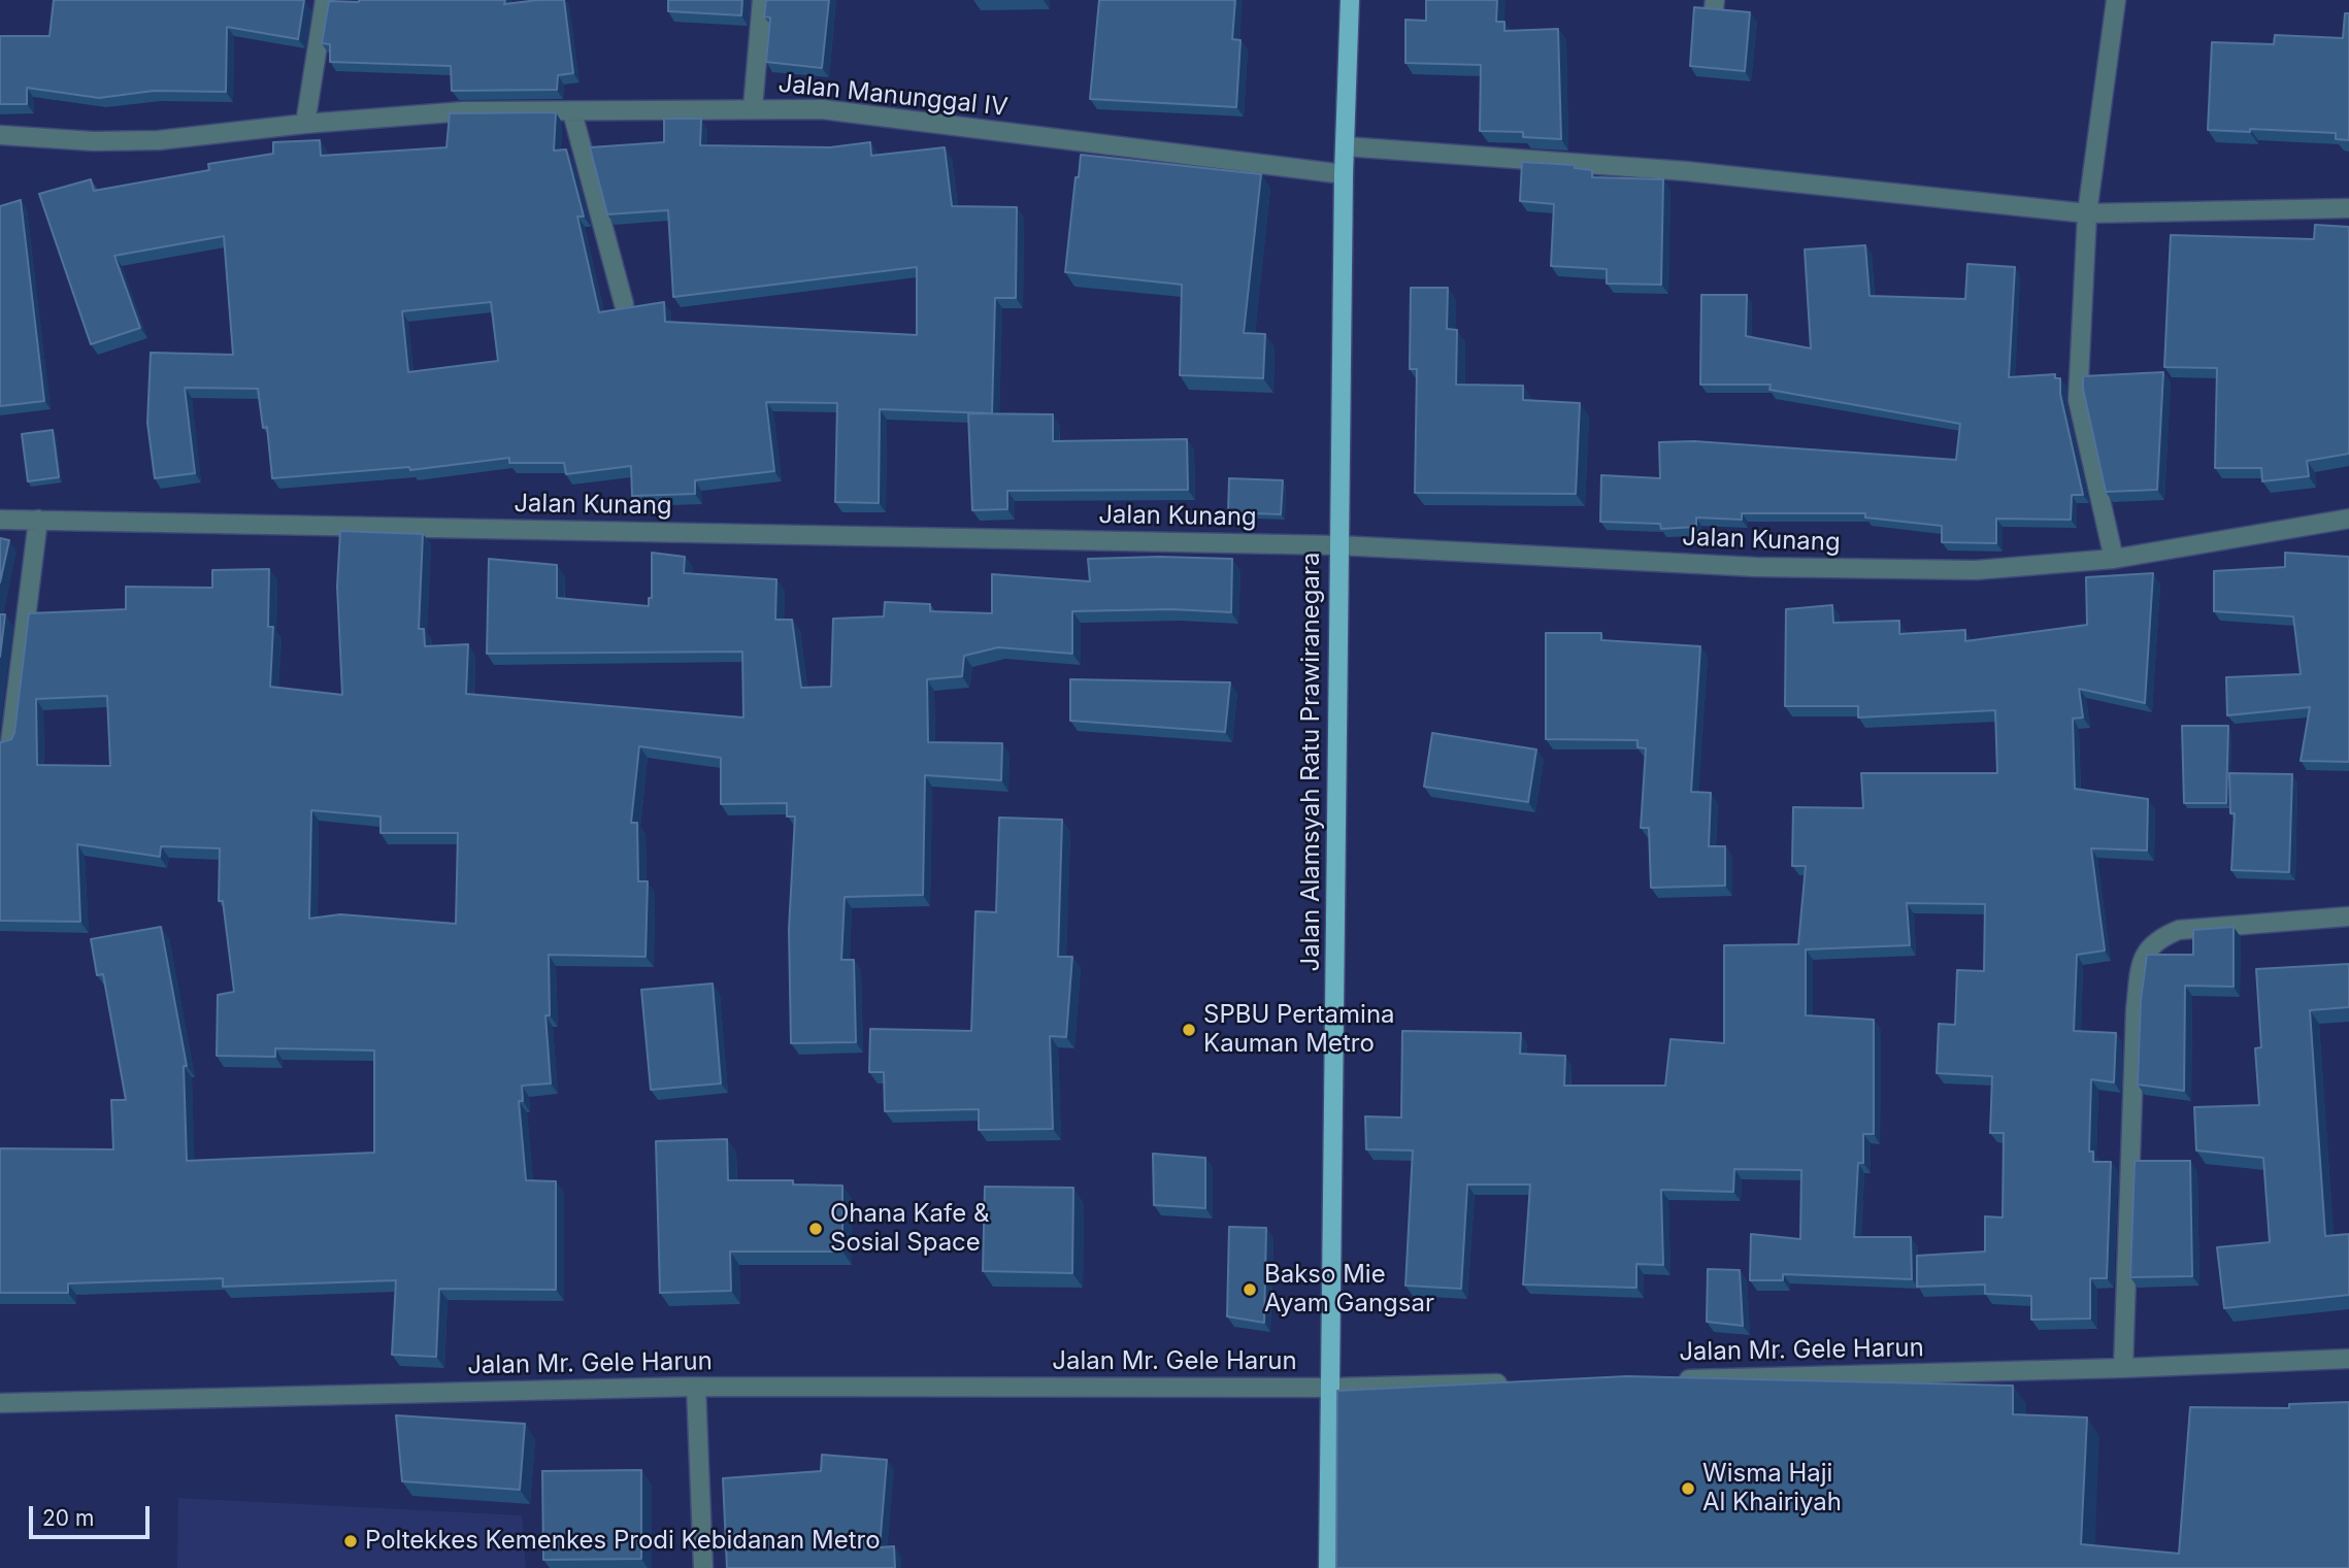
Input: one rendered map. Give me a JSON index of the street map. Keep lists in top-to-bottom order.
{
  "streets": {
    "main road": ["Jalan Alamsyah Ratu Prawiranegara"],
    "street": ["Jalan Manunggal IV", "Jalan Kunang", "Jalan Mr. Gele Harun"]
  },
  "crossings": [
    ["Jalan Manunggal IV", "Jalan Alamsyah Ratu Prawiranegara"],
    ["Jalan Kunang", "Jalan Alamsyah Ratu Prawiranegara"],
    ["Jalan Alamsyah Ratu Prawiranegara", "Jalan Mr. Gele Harun"]
  ],
  "places": [
    "SPBU Pertamina Kauman Metro",
    "Ohana Kafe & Sosial Space",
    "Bakso Mie Ayam Gangsar",
    "Wisma Haji Al Khairiyah",
    "Poltekkes Kemenkes Prodi Kebidanan Metro"
  ],
  "scale_bar": "20 m"
}
